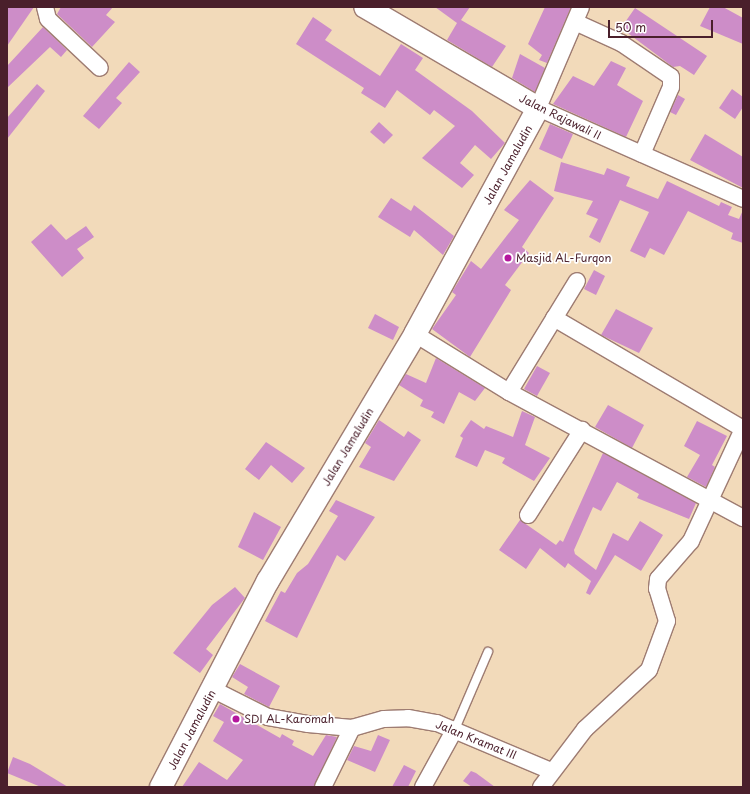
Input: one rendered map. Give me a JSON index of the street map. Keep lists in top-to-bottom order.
{
  "streets": {
    "street": ["Jalan Rajawali II", "Jalan Jamaludin", "Jalan Kramat III"]
  },
  "crossings": [
    ["Jalan Rajawali II", "Jalan Jamaludin"],
    ["Jalan Jamaludin", "Jalan Kramat III"]
  ],
  "places": ["Masjid AL-Furqon", "SDI AL-Karomah"],
  "scale_bar": "50 m"
}
